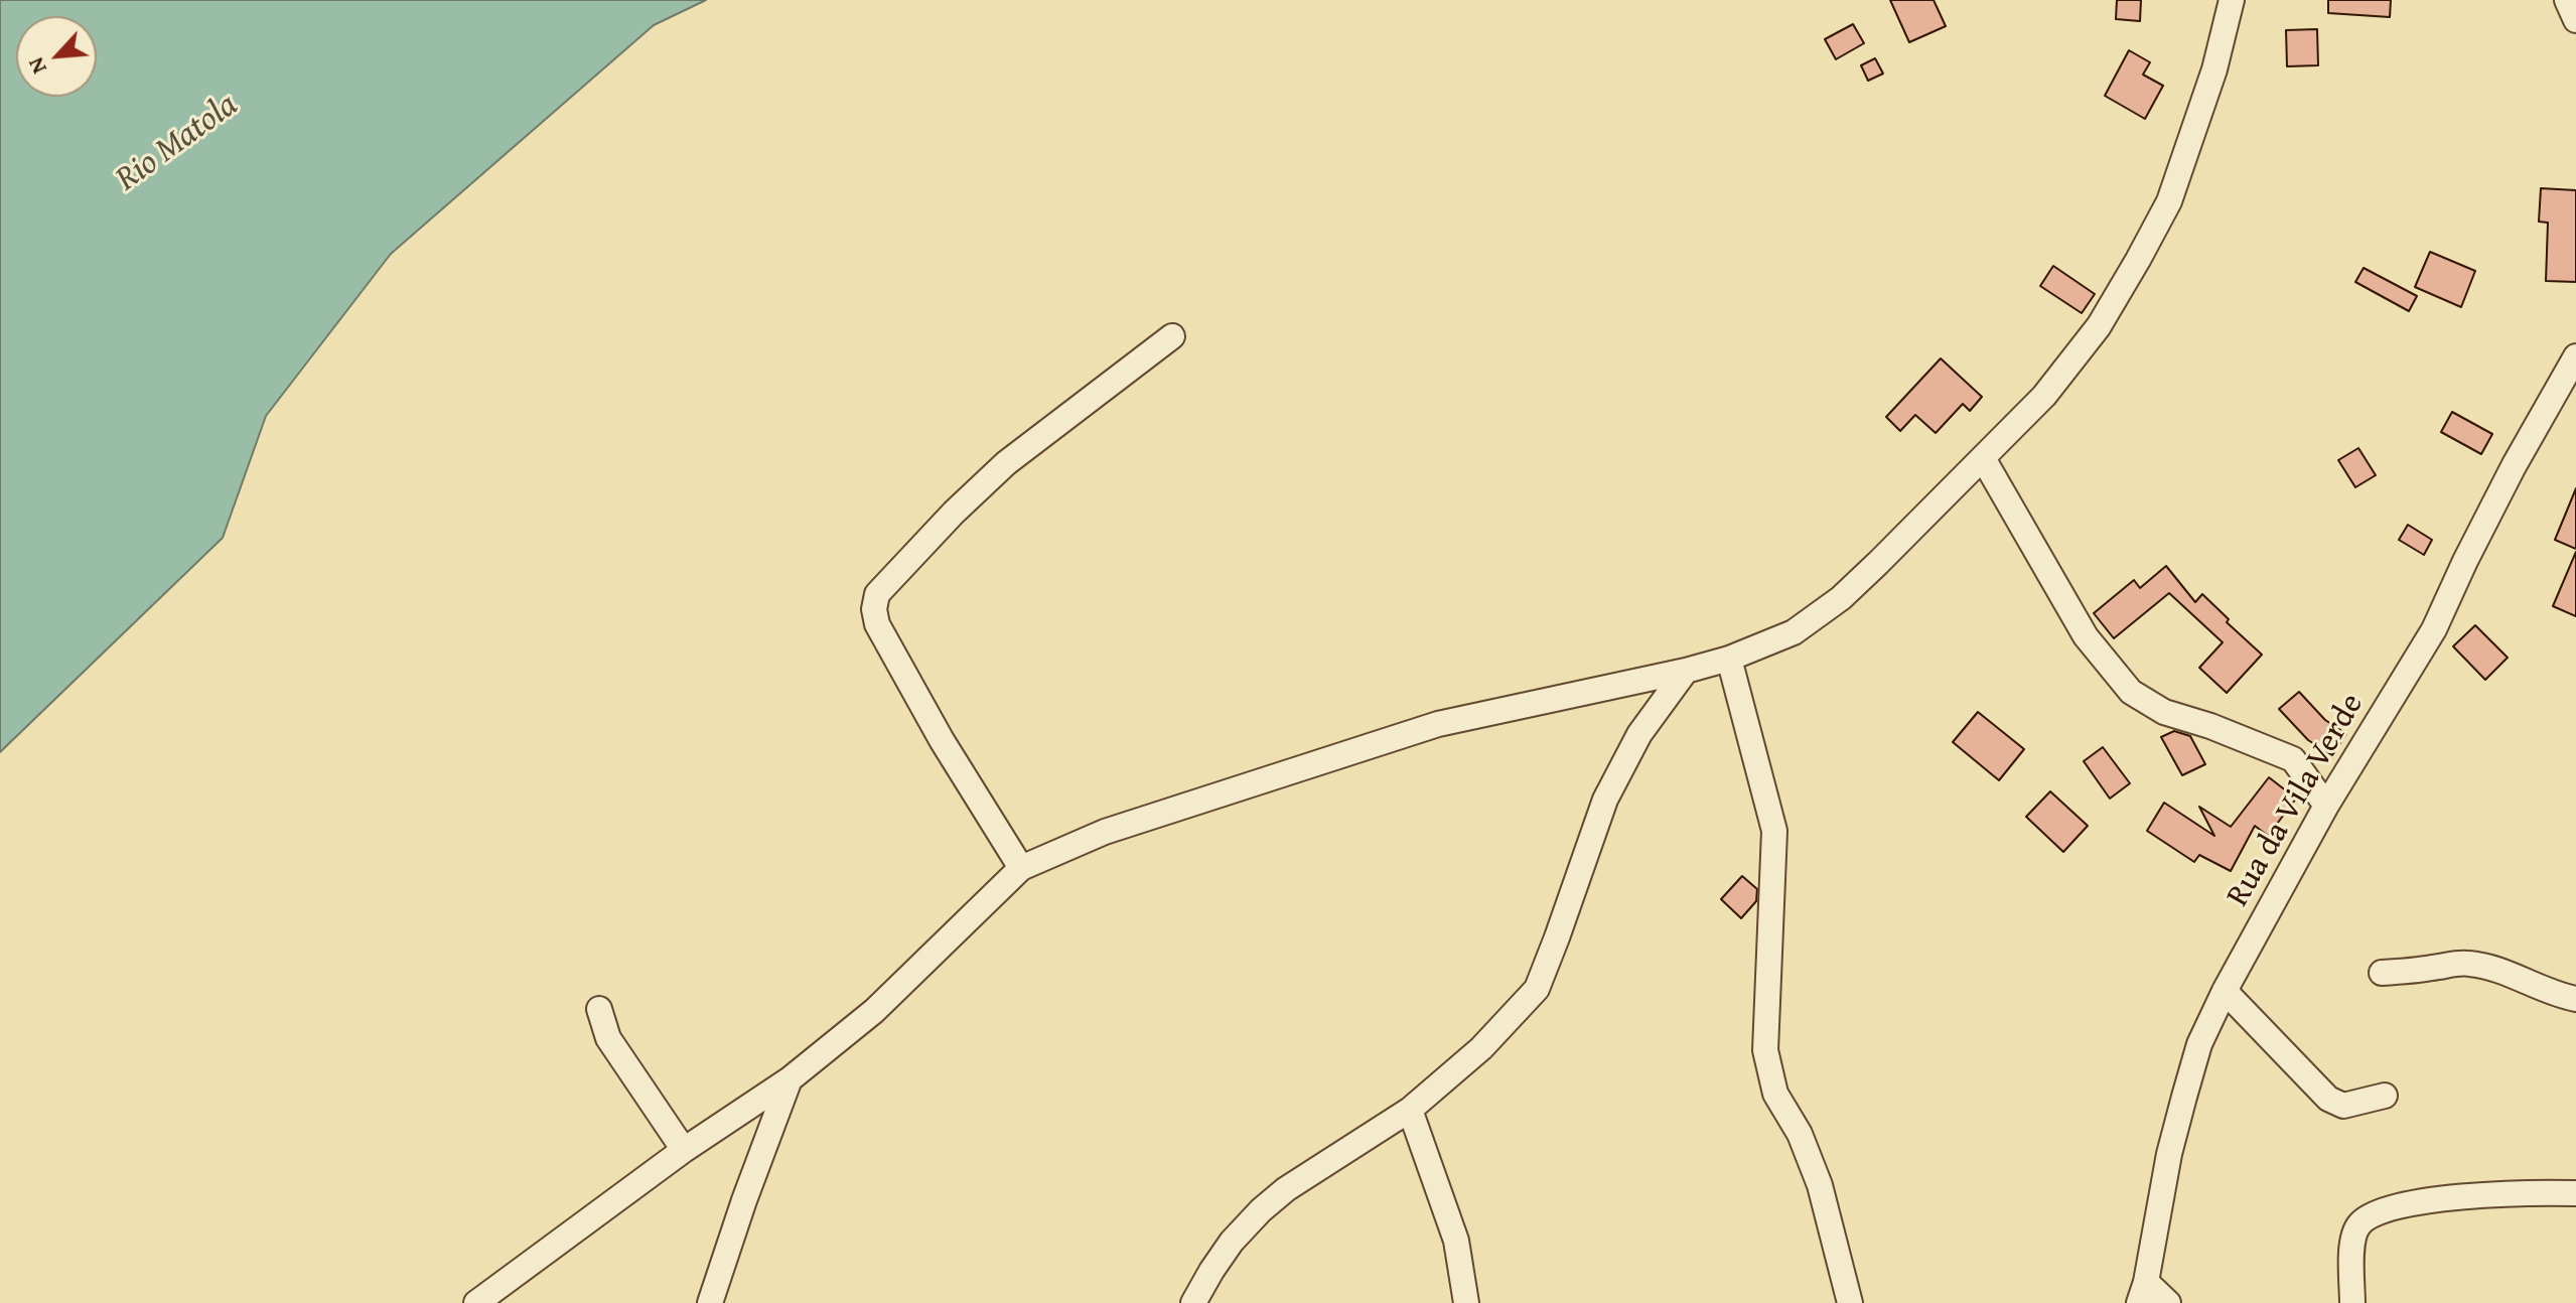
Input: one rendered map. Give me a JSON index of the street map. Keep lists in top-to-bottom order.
{
  "streets": {
    "street": ["Rua da Vila Verde"]
  },
  "water": ["Rio Matola"],
  "north": "bottom left"
}
